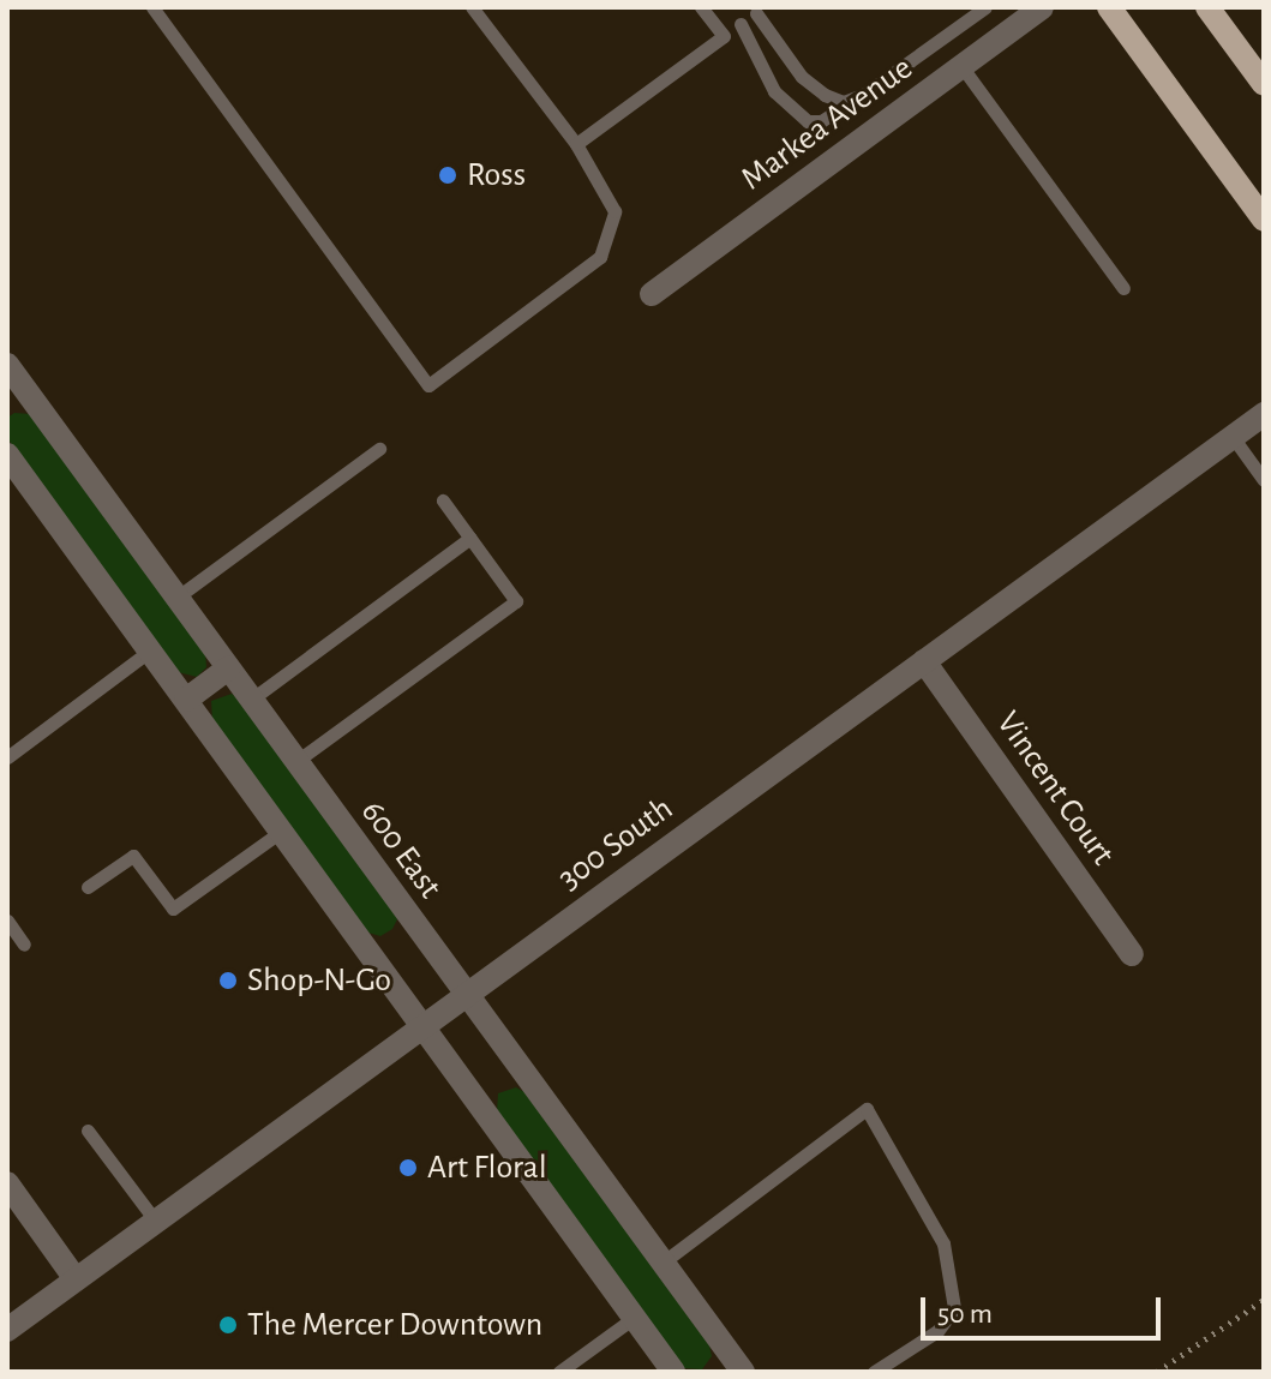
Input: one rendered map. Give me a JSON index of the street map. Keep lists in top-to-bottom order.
{
  "streets": {
    "street": [
      "Markea Avenue",
      "Vincent Court",
      "300 South",
      "600 East"
    ]
  },
  "crossings": [
    ["Vincent Court", "300 South"],
    ["300 South", "600 East"]
  ],
  "places": [
    "Ross",
    "Shop-N-Go",
    "Art Floral",
    "The Mercer Downtown"
  ],
  "scale_bar": "50 m"
}
